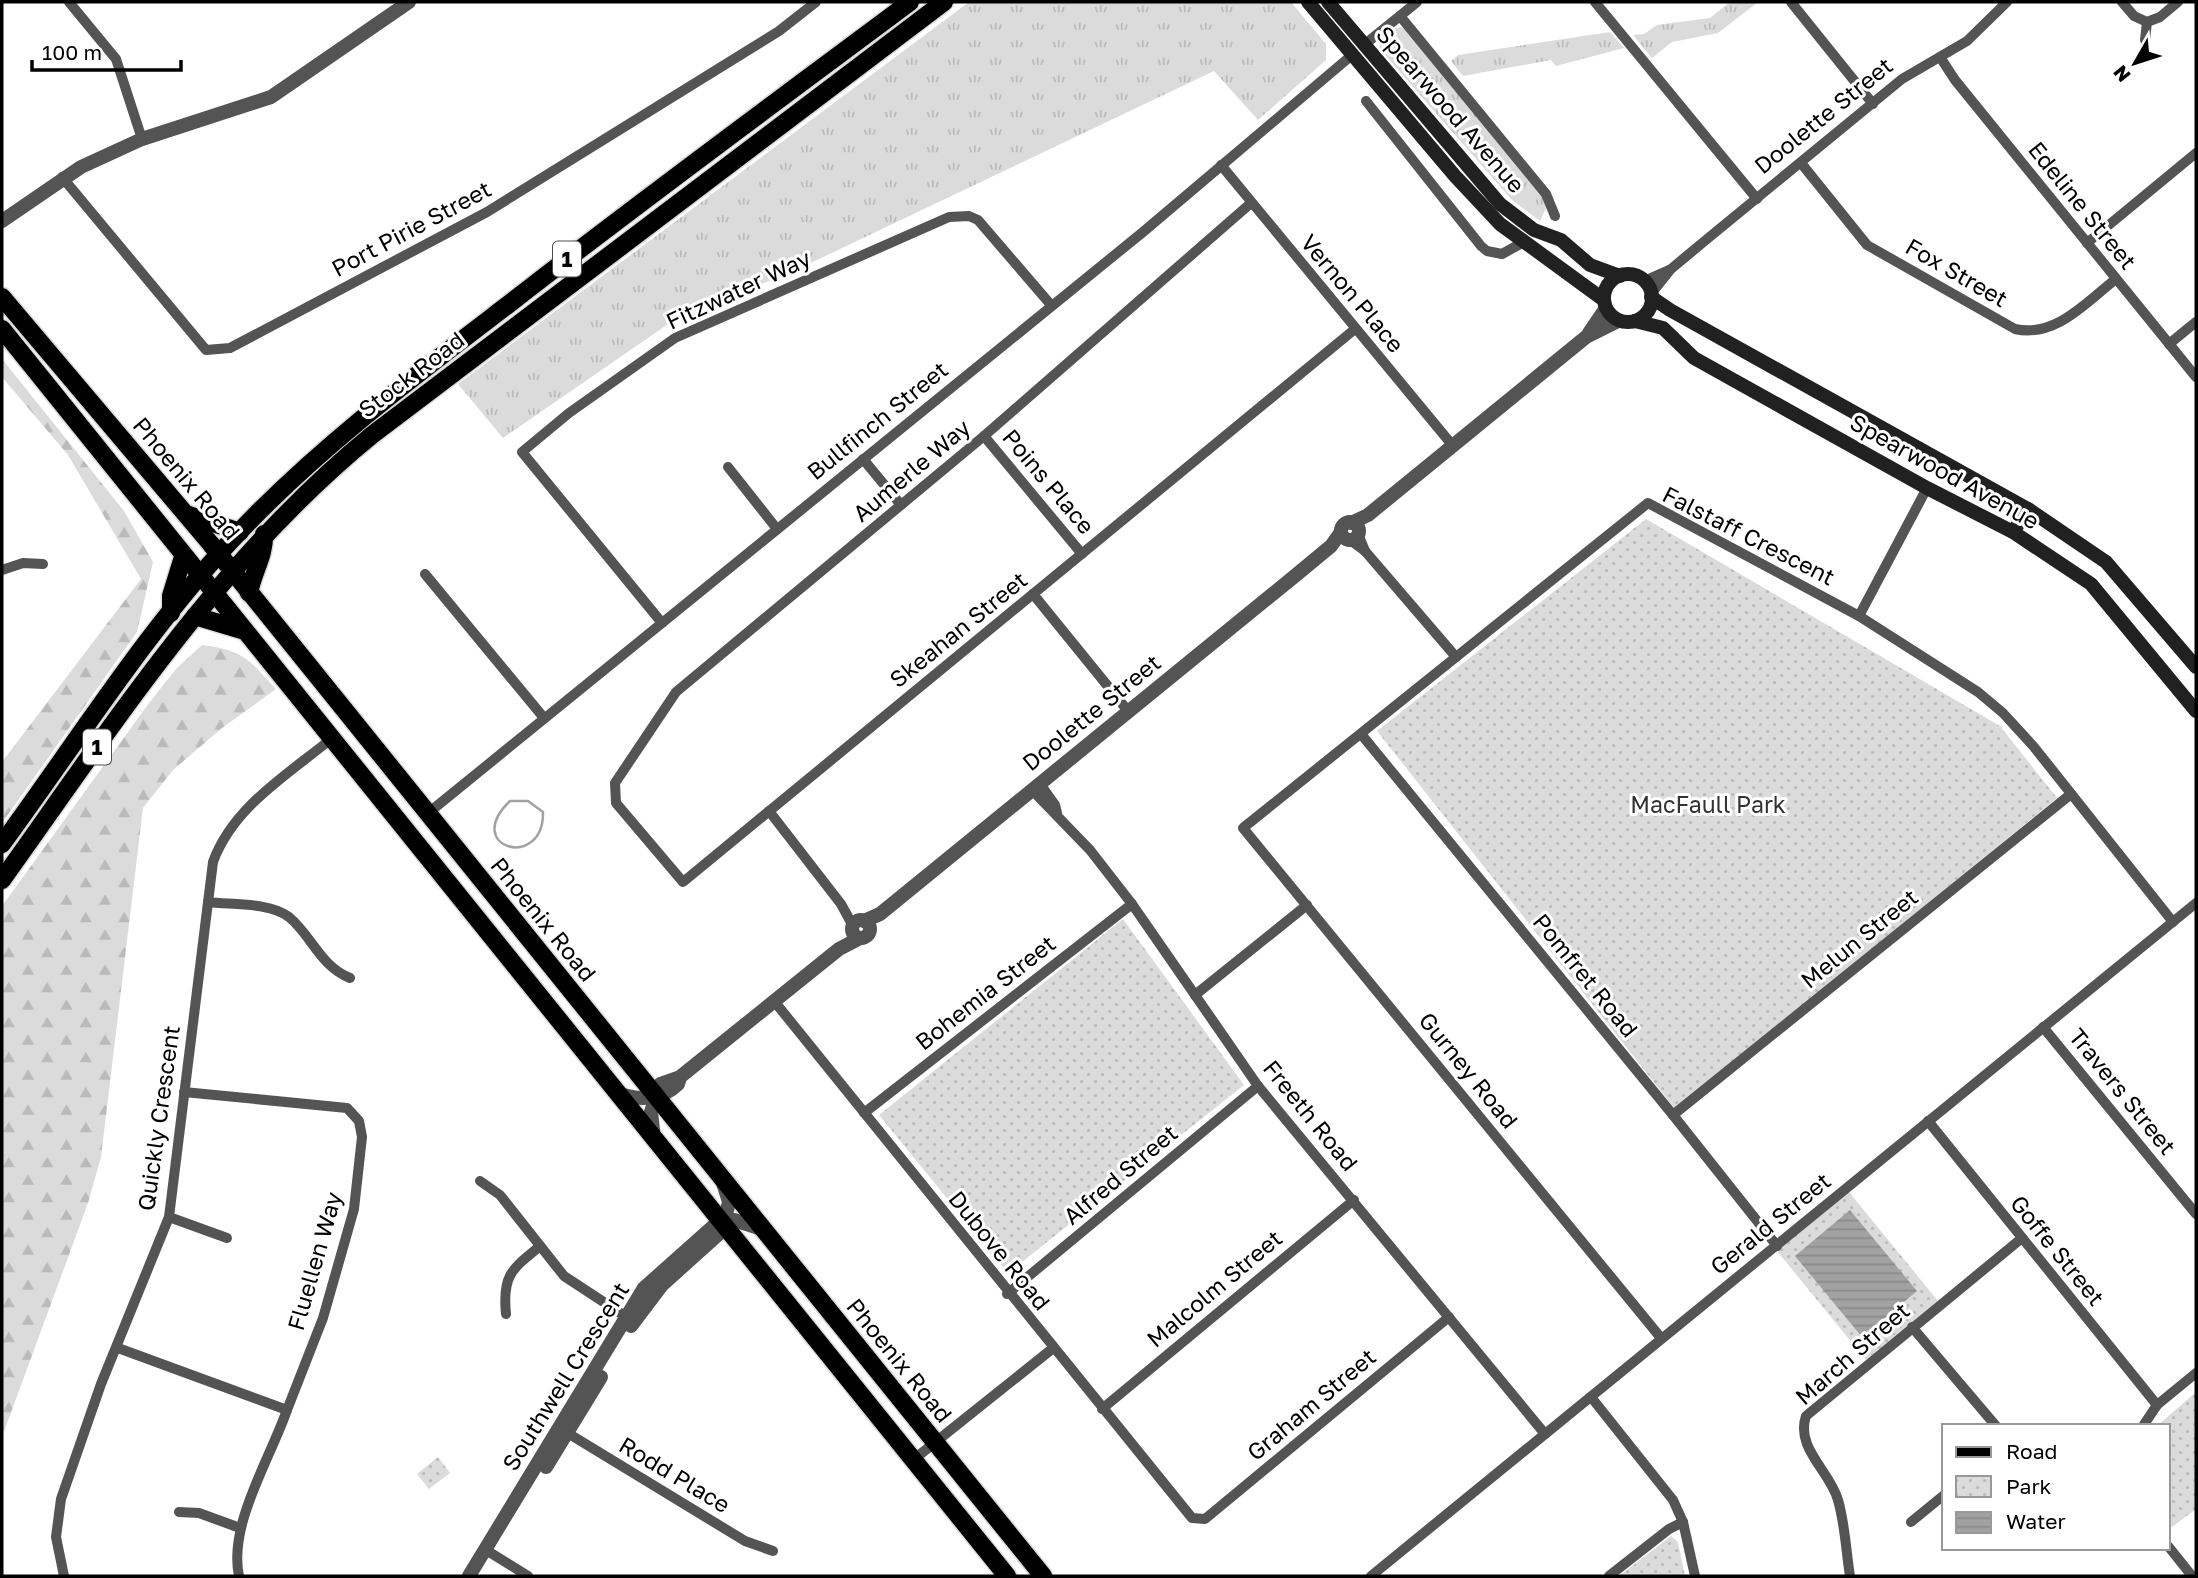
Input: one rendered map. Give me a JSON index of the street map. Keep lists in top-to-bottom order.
{
  "streets": {
    "main road": [
      "Spearwood Avenue",
      "1",
      "Stock Road",
      "Phoenix Road"
    ],
    "street": [
      "Doolette Street",
      "Edeline Street",
      "Port Pirie Street",
      "Fox Street",
      "Fitzwater Way",
      "Vernon Place",
      "Bullfinch Street",
      "Aumerle Way",
      "Poins Place",
      "Falstaff Crescent",
      "Skeahan Street",
      "Melun Street",
      "Pomfret Road",
      "Bohemia Street",
      "Gurney Road",
      "Travers Street",
      "Freeth Road",
      "Quickly Crescent",
      "Alfred Street",
      "Gerald Street",
      "Dubove Road",
      "Goffe Street",
      "Fluellen Way",
      "Malcolm Street",
      "March Street",
      "Southwell Crescent",
      "Graham Street",
      "Rodd Place"
    ]
  },
  "crossings": [
    ["Spearwood Avenue", "Doolette Street"],
    ["Spearwood Avenue", "Bullfinch Street"],
    ["Doolette Street", "Edeline Street"],
    ["Doolette Street", "Fox Street"],
    ["Doolette Street", "Vernon Place"],
    ["Doolette Street", "Phoenix Road"],
    ["Doolette Street", "Freeth Road"],
    ["Doolette Street", "Dubove Road"],
    ["Edeline Street", "Fox Street"],
    ["Fitzwater Way", "Bullfinch Street"],
    ["Vernon Place", "Bullfinch Street"],
    ["Vernon Place", "Aumerle Way"],
    ["Vernon Place", "Skeahan Street"],
    ["Stock Road", "Phoenix Road"],
    ["Bullfinch Street", "Phoenix Road"],
    ["Aumerle Way", "Poins Place"],
    ["Aumerle Way", "Skeahan Street"],
    ["Phoenix Road", "Quickly Crescent"],
    ["Phoenix Road", "Southwell Crescent"],
    ["Poins Place", "Skeahan Street"],
    ["Falstaff Crescent", "Melun Street"],
    ["Falstaff Crescent", "Pomfret Road"],
    ["Falstaff Crescent", "Gurney Road"],
    ["Falstaff Crescent", "Gerald Street"],
    ["Melun Street", "Pomfret Road"],
    ["Pomfret Road", "Gerald Street"],
    ["Bohemia Street", "Freeth Road"],
    ["Bohemia Street", "Dubove Road"],
    ["Gurney Road", "Gerald Street"],
    ["Travers Street", "Gerald Street"],
    ["Freeth Road", "Alfred Street"],
    ["Freeth Road", "Gerald Street"],
    ["Freeth Road", "Malcolm Street"],
    ["Freeth Road", "Graham Street"],
    ["Quickly Crescent", "Fluellen Way"],
    ["Alfred Street", "Dubove Road"],
    ["Gerald Street", "Goffe Street"],
    ["Dubove Road", "Malcolm Street"],
    ["Dubove Road", "Graham Street"],
    ["Goffe Street", "March Street"],
    ["Southwell Crescent", "Rodd Place"]
  ],
  "parks": ["MacFaull Park"],
  "legend": ["Road", "Park", "Water"],
  "scale_bar": "100 m",
  "north": "bottom left"
}
